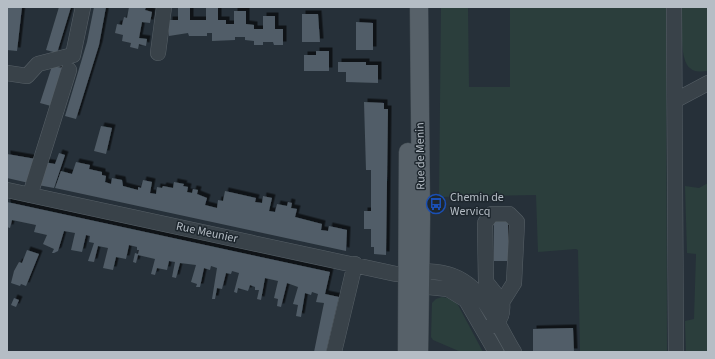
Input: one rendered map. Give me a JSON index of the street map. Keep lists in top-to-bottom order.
{
  "streets": {
    "main road": ["Rue de Menin"],
    "street": ["Rue Meunier"]
  },
  "crossings": [
    ["Rue de Menin", "Rue Meunier"]
  ],
  "places": {
    "bus stop": ["Chemin de Wervicq"]
  }
}
